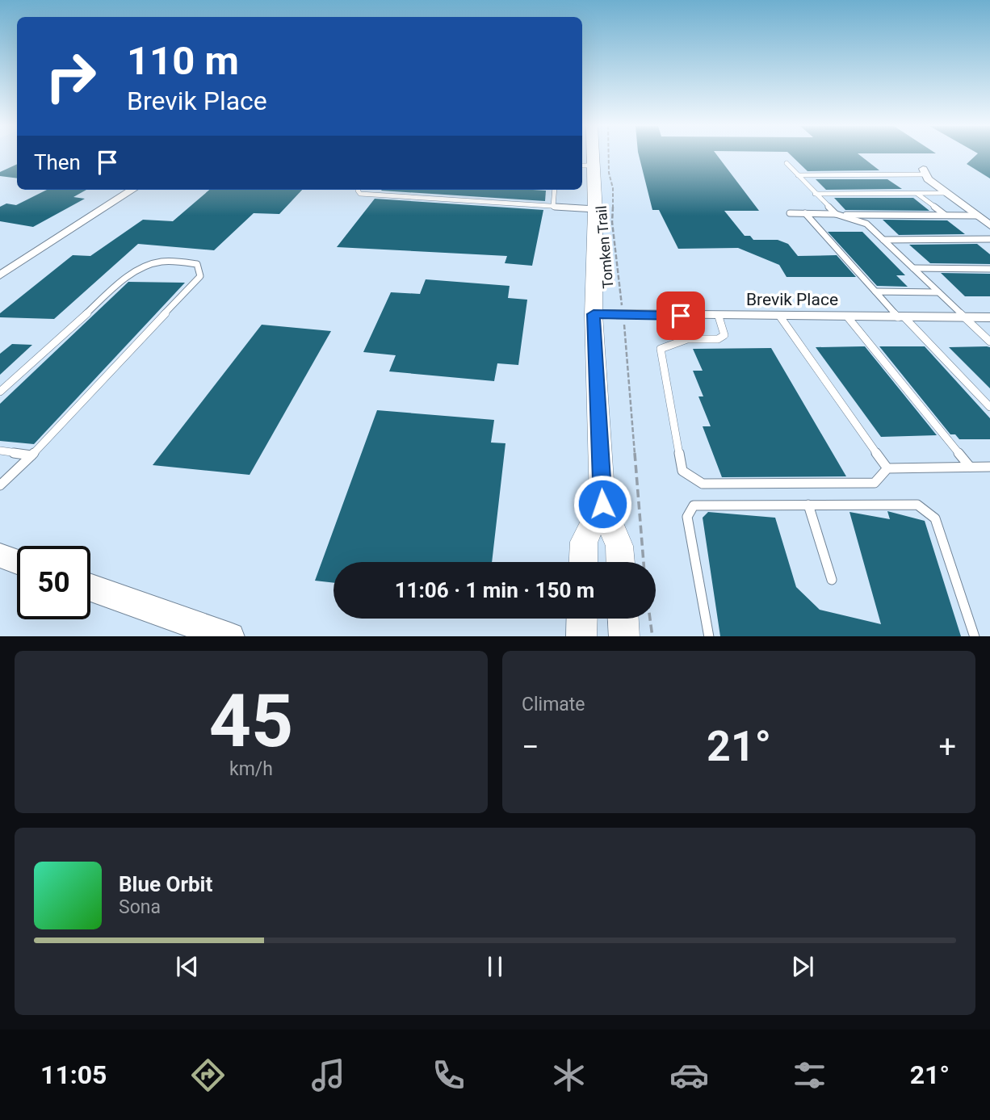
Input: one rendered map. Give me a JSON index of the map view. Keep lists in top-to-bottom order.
{
  "streets": {
    "street": ["Brevik Place"],
    "path": ["Tomken Trail"]
  },
  "page": {
    "turn": ["110 m", "Brevik Place"],
    "then": "Then",
    "limit": "50",
    "trip": "11:06 · 1 min · 150 m",
    "tile": [
      ["45", "km/h"],
      "Climate"
    ],
    "heat": ["−", "21°", "+"],
    "song": ["Blue Orbit", "Sona"],
    "tabs": ["11:05", "21°"]
  }
}
